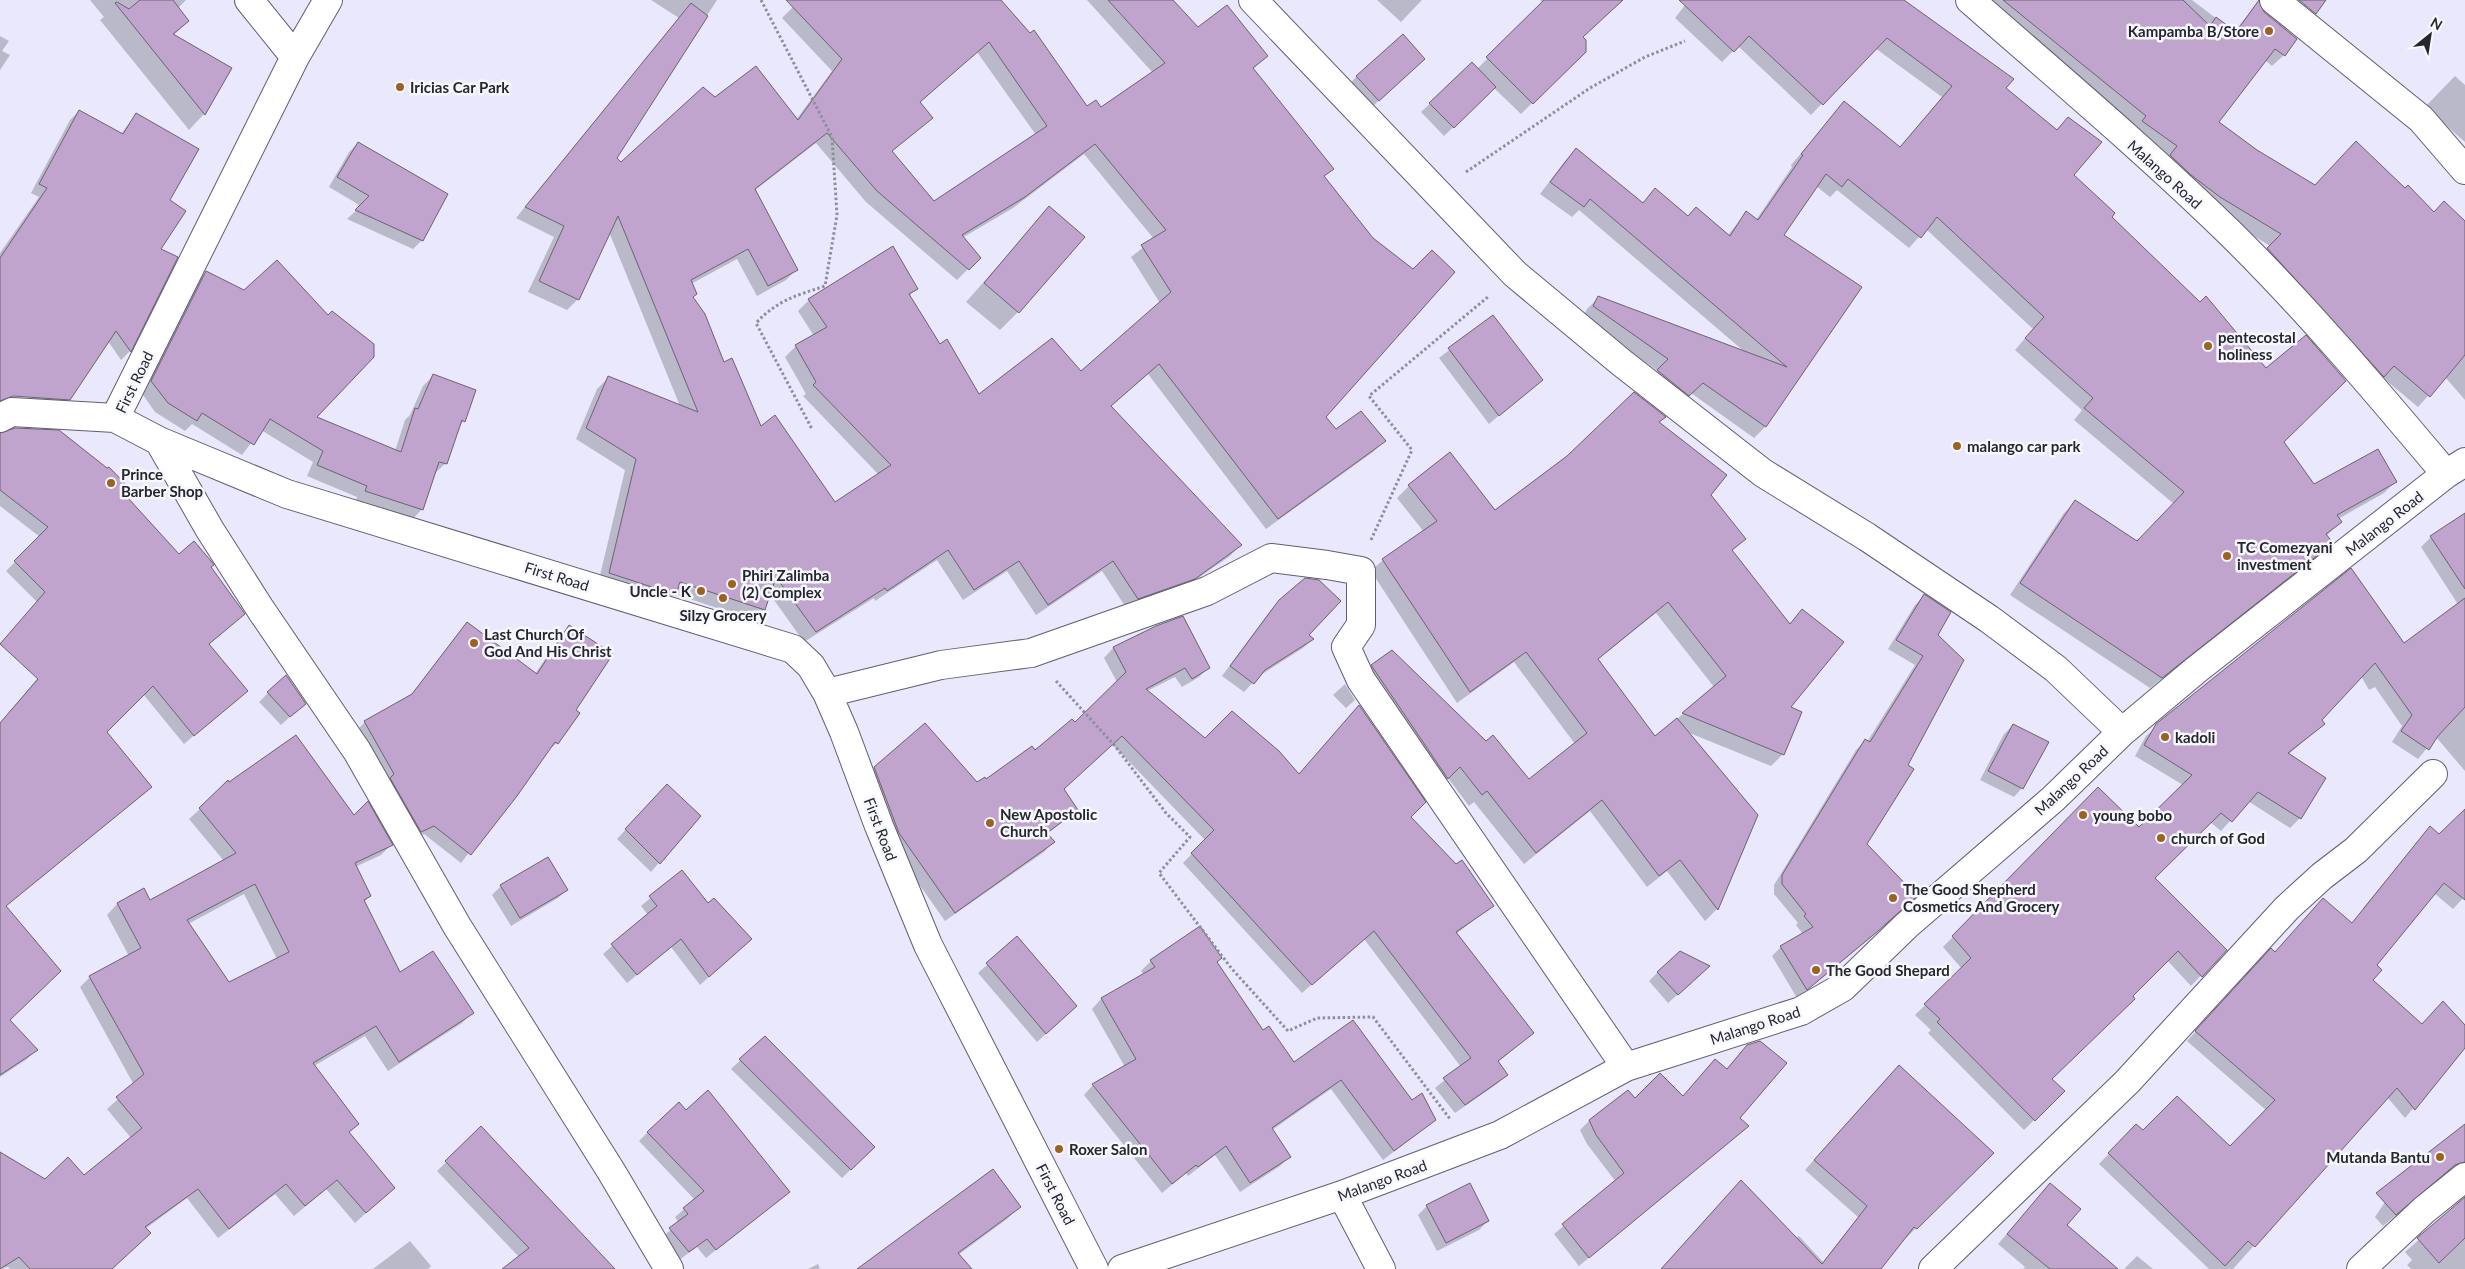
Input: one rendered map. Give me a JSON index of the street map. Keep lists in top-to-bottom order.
{
  "streets": {
    "street": ["Malango Road", "First Road"]
  },
  "places": [
    "Kampamba B/Store",
    "Iricias Car Park",
    "pentecostal holiness",
    "malango car park",
    "Prince Barber Shop",
    "TC Comezyani investment",
    "Phiri Zalimba (2) Complex",
    "Uncle - K",
    "Silzy Grocery",
    "Last Church Of God And His Christ",
    "kadoli",
    "young bobo",
    "New Apostolic Church",
    "church of God",
    "The Good Shepherd Cosmetics And Grocery",
    "The Good Shepard",
    "Roxer Salon",
    "Mutanda Bantu"
  ],
  "north": "top right"
}
